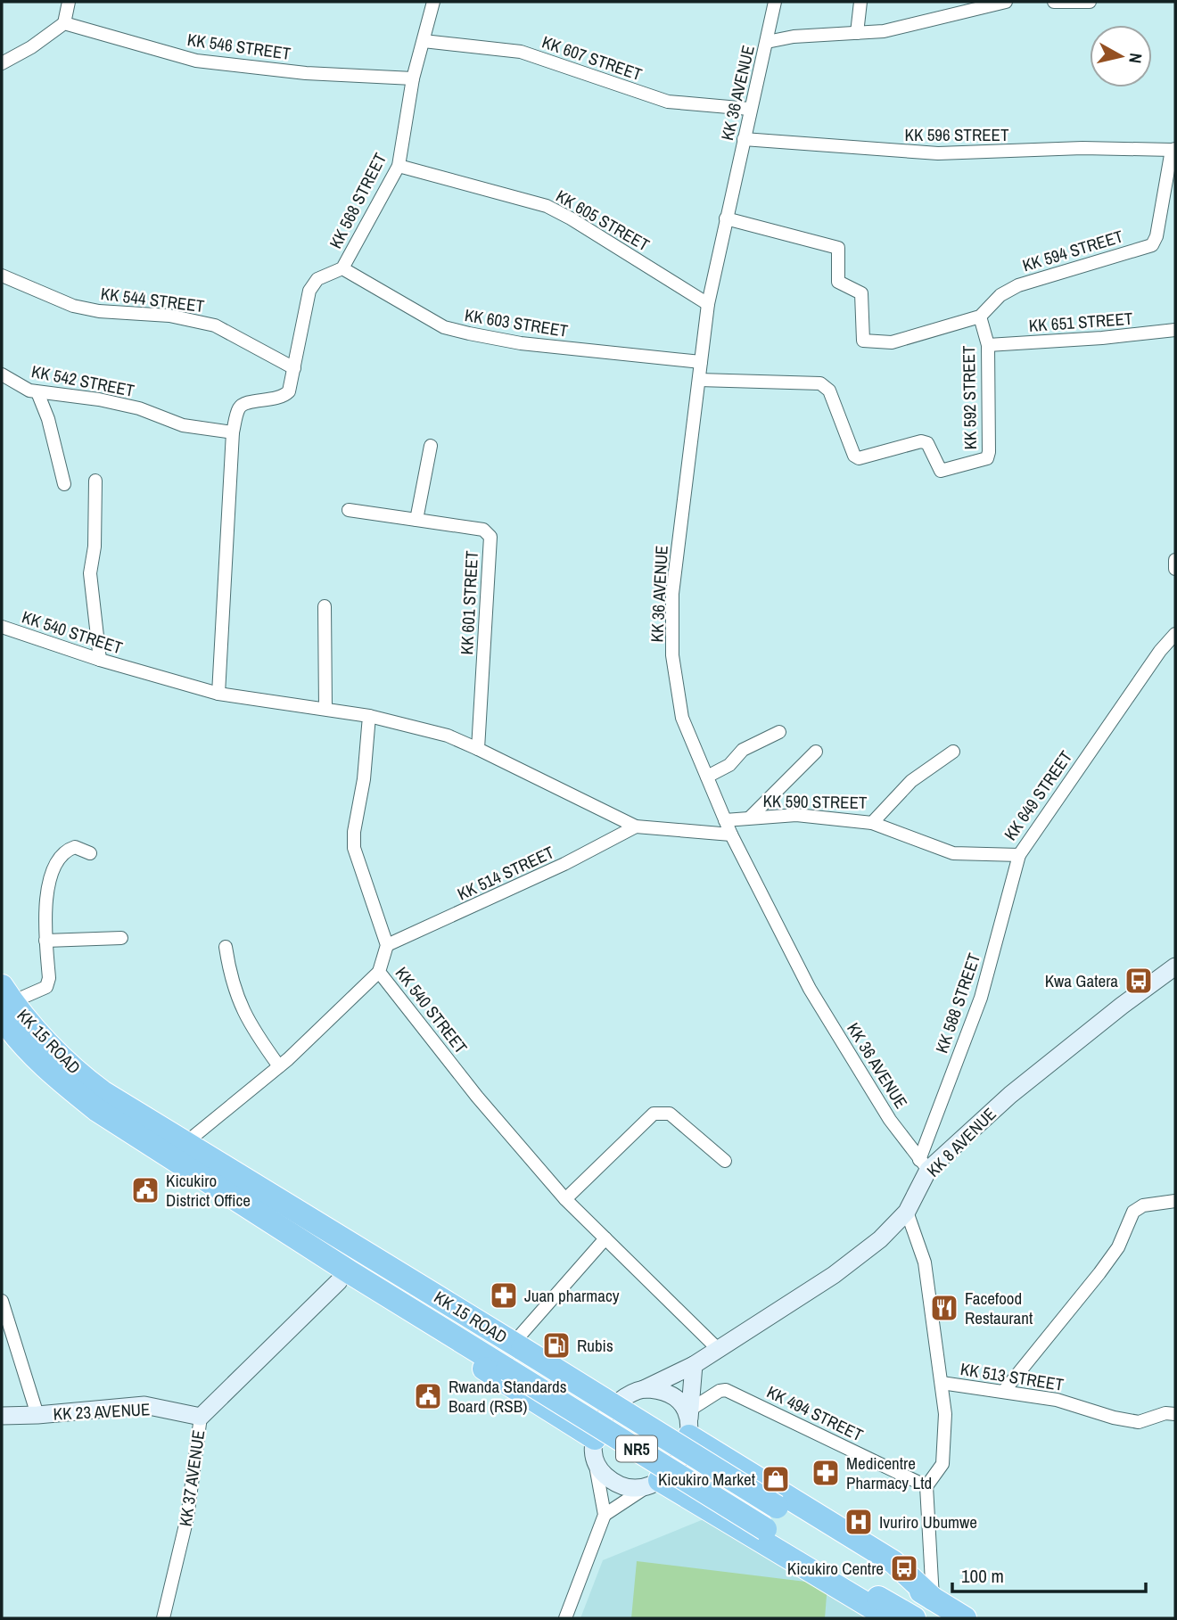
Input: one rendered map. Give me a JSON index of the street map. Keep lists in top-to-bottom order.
{
  "streets": {
    "highway": ["KK 15 ROAD", "NR5"],
    "main road": ["KK 8 AVENUE", "KK 23 AVENUE", "KK 37 AVENUE"],
    "street": [
      "KK 546 STREET",
      "KK 607 STREET",
      "KK 36 AVENUE",
      "KK 596 STREET",
      "KK 568 STREET",
      "KK 605 STREET",
      "KK 594 STREET",
      "KK 544 STREET",
      "KK 651 STREET",
      "KK 603 STREET",
      "KK 542 STREET",
      "KK 592 STREET",
      "KK 601 STREET",
      "KK 540 STREET",
      "KK 649 STREET",
      "KK 590 STREET",
      "KK 514 STREET",
      "KK 588 STREET",
      "KK 513 STREET",
      "KK 494 STREET"
    ]
  },
  "crossings": [
    ["KK 546 STREET", "KK 568 STREET"],
    ["KK 607 STREET", "KK 36 AVENUE"],
    ["KK 607 STREET", "KK 568 STREET"],
    ["KK 36 AVENUE", "KK 596 STREET"],
    ["KK 36 AVENUE", "KK 605 STREET"],
    ["KK 36 AVENUE", "KK 594 STREET"],
    ["KK 36 AVENUE", "KK 603 STREET"],
    ["KK 36 AVENUE", "KK 592 STREET"],
    ["KK 36 AVENUE", "KK 590 STREET"],
    ["KK 36 AVENUE", "KK 588 STREET"],
    ["KK 36 AVENUE", "KK 8 AVENUE"],
    ["KK 596 STREET", "KK 594 STREET"],
    ["KK 568 STREET", "KK 605 STREET"],
    ["KK 568 STREET", "KK 544 STREET"],
    ["KK 568 STREET", "KK 603 STREET"],
    ["KK 568 STREET", "KK 542 STREET"],
    ["KK 568 STREET", "KK 540 STREET"],
    ["KK 594 STREET", "KK 592 STREET"],
    ["KK 651 STREET", "KK 592 STREET"],
    ["KK 540 STREET", "KK 514 STREET"],
    ["KK 540 STREET", "KK 8 AVENUE"],
    ["KK 649 STREET", "KK 590 STREET"],
    ["KK 649 STREET", "KK 588 STREET"],
    ["KK 588 STREET", "KK 8 AVENUE"],
    ["KK 8 AVENUE", "KK 513 STREET"],
    ["KK 8 AVENUE", "KK 494 STREET"],
    ["KK 23 AVENUE", "KK 37 AVENUE"]
  ],
  "places": {
    "bus stop": ["Kwa Gatera", "Kicukiro Centre"],
    "public building": ["Kicukiro District Office", "Rwanda Standards Board (RSB)"],
    "pharmacy": ["Juan pharmacy", "Medicentre Pharmacy Ltd"],
    "restaurant": ["Facefood Restaurant"],
    "fuel station": ["Rubis"],
    "shop": ["Kicukiro Market"],
    "hospital": ["Ivuriro Ubumwe"]
  },
  "scale_bar": "100 m",
  "north": "right"
}
